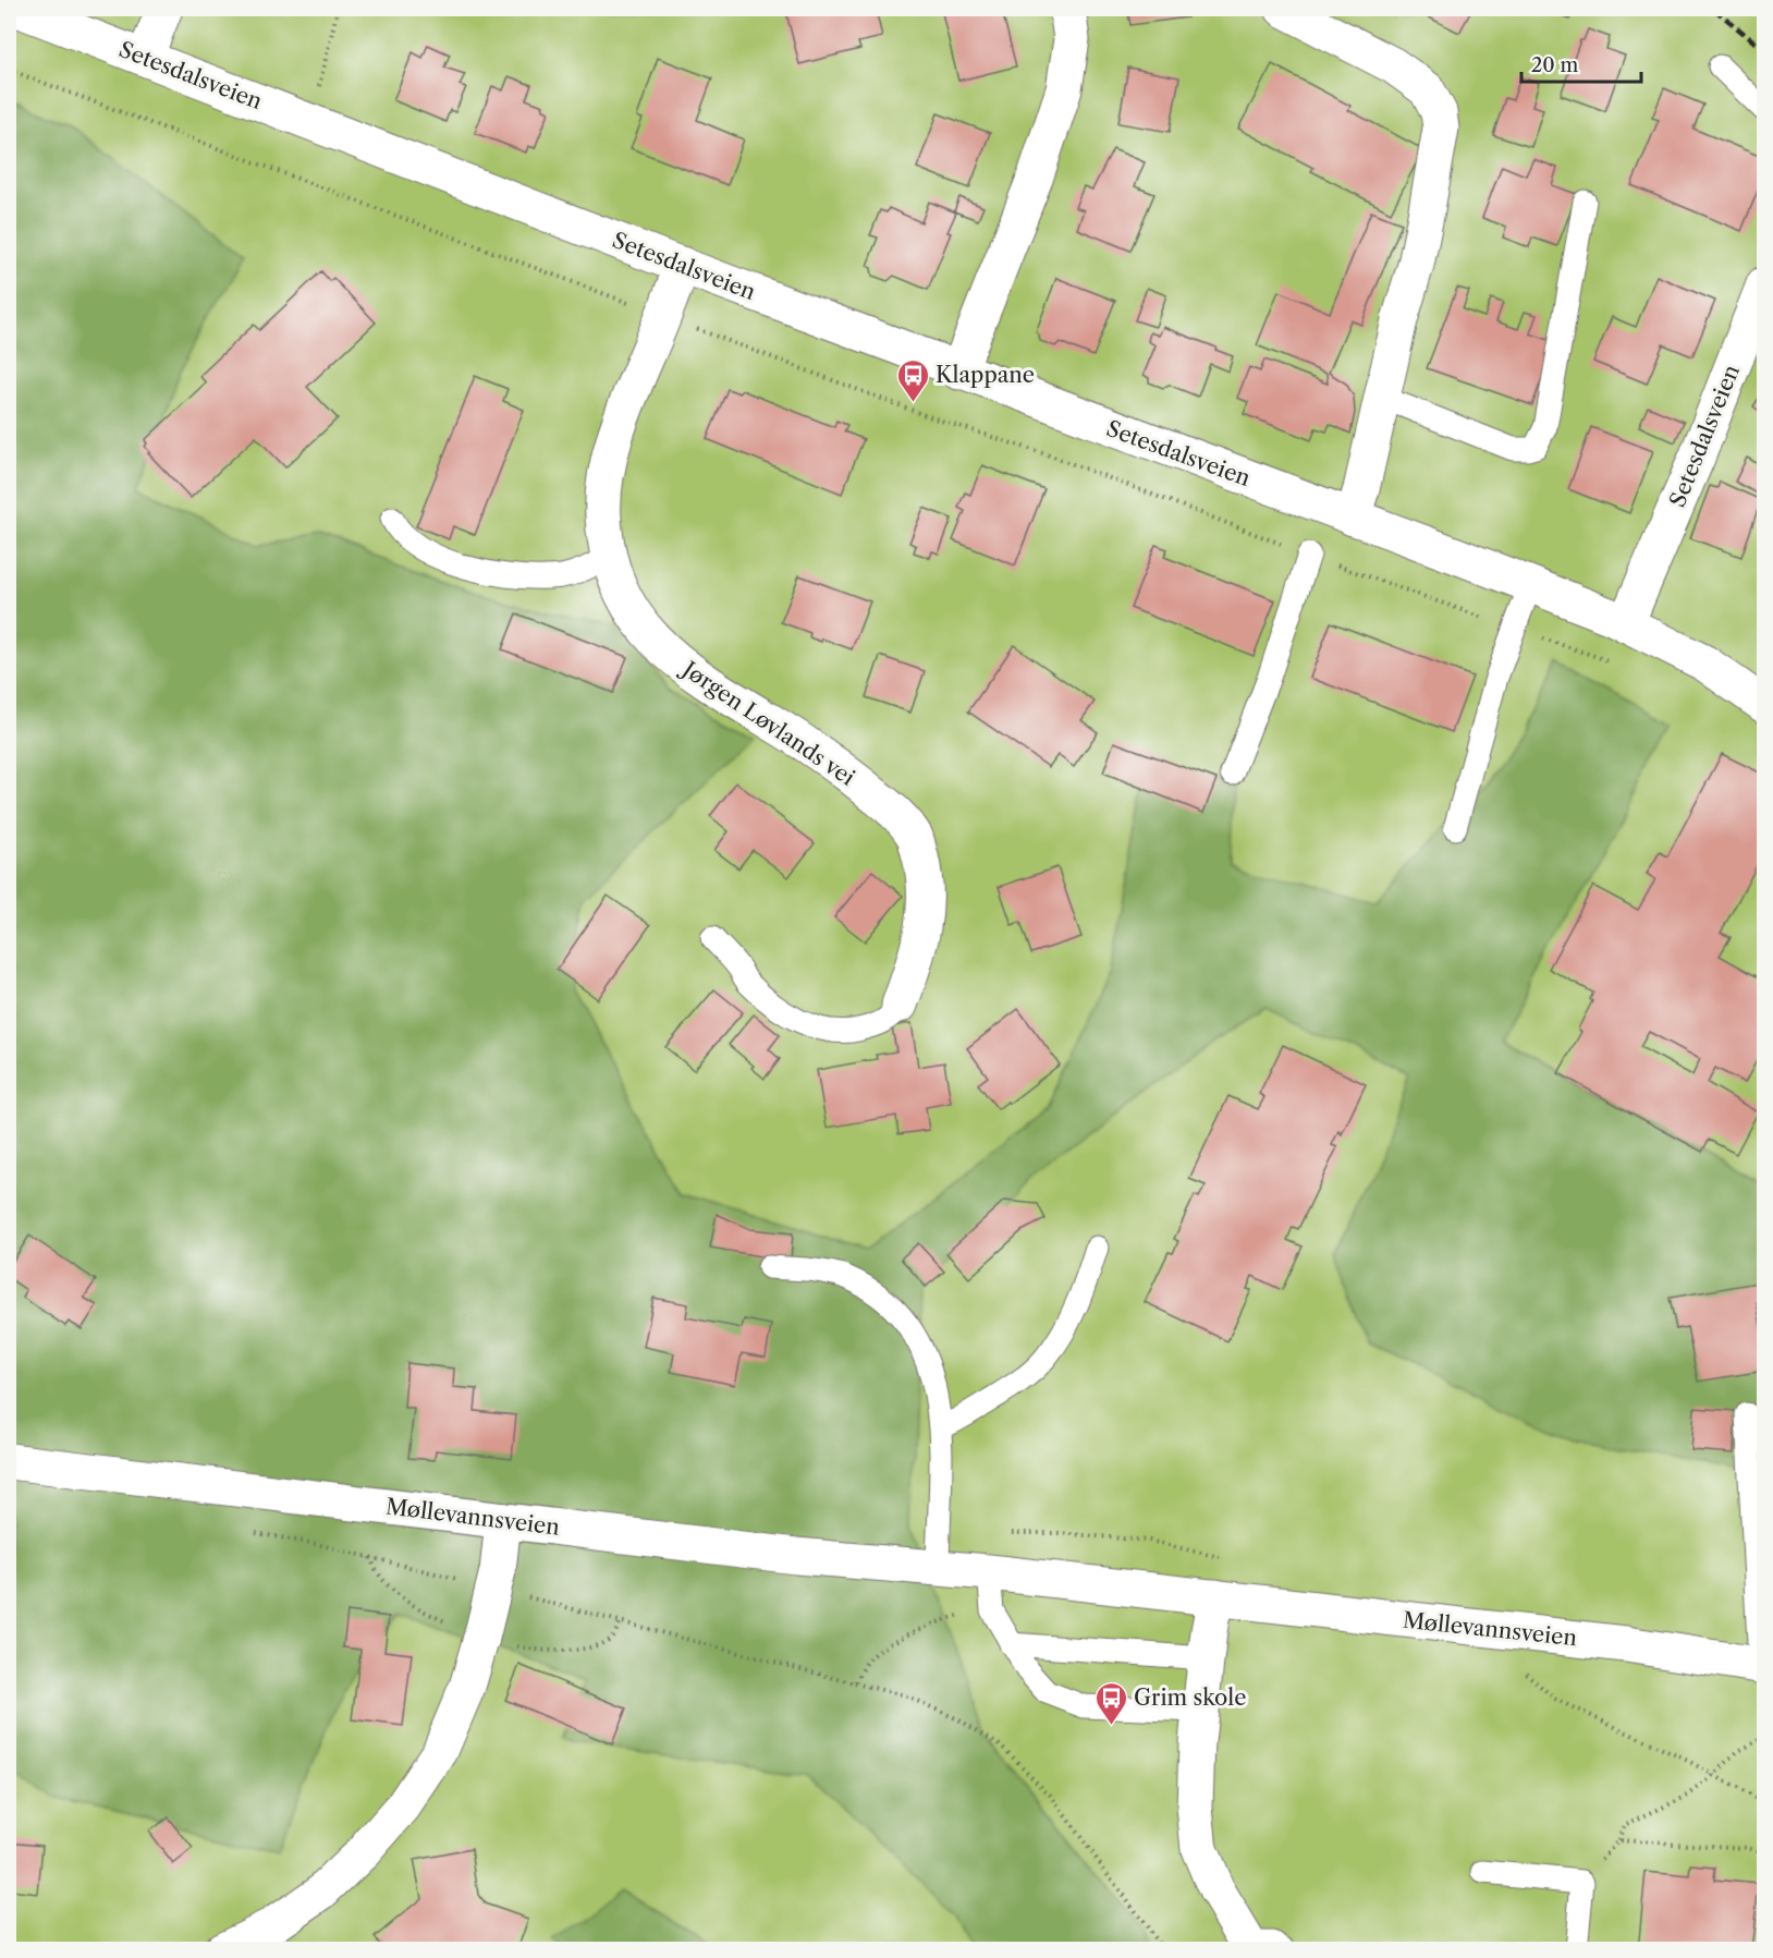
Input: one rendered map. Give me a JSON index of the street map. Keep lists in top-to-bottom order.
{
  "streets": {
    "main road": ["Setesdalsveien", "Jørgen Løvlands vei", "Møllevannsveien"]
  },
  "crossings": [
    ["Setesdalsveien", "Jørgen Løvlands vei"]
  ],
  "places": {
    "bus stop": ["Klappane", "Grim skole"]
  },
  "scale_bar": "20 m"
}
